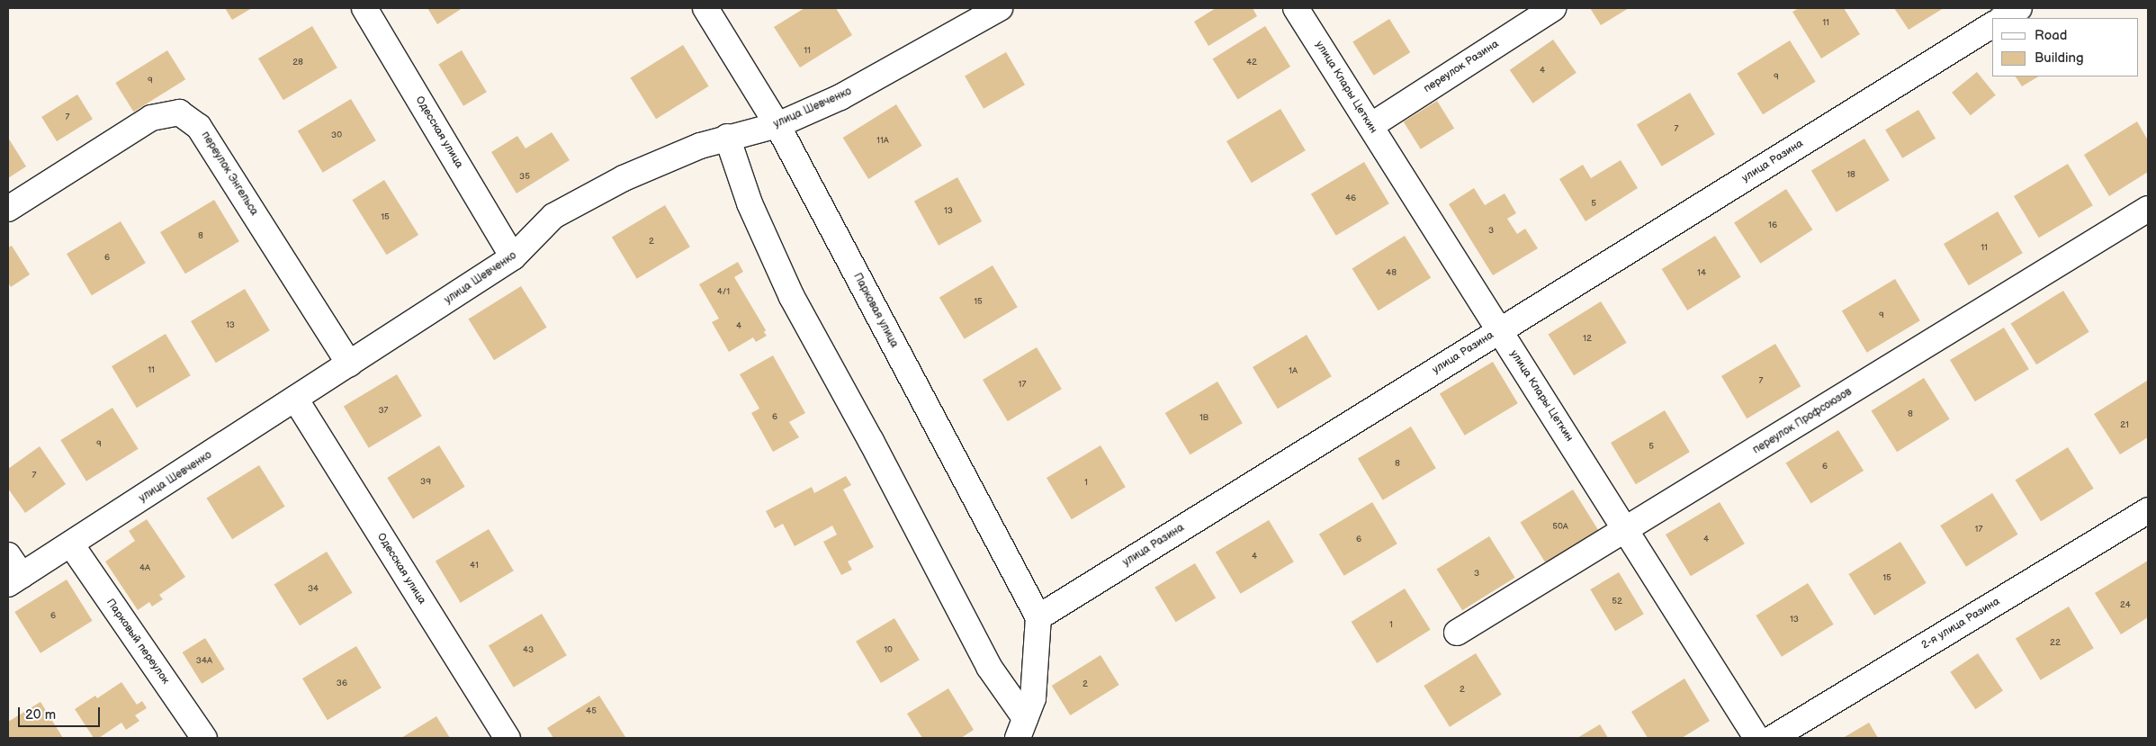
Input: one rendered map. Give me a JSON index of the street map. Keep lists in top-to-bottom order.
{
  "streets": {
    "street": [
      "переулок Разина",
      "улица Клары Цеткин",
      "улица Шевченко",
      "Одесская улица",
      "улица Разина",
      "переулок Энгельса",
      "Парковая улица",
      "переулок Профсоюзов",
      "2-я улица Разина",
      "Парковый переулок"
    ]
  },
  "crossings": [
    ["переулок Разина", "улица Клары Цеткин"],
    ["улица Клары Цеткин", "улица Разина"],
    ["улица Клары Цеткин", "переулок Профсоюзов"],
    ["улица Шевченко", "Одесская улица"],
    ["улица Шевченко", "переулок Энгельса"],
    ["улица Шевченко", "Парковая улица"],
    ["улица Шевченко", "Парковый переулок"],
    ["улица Разина", "Парковая улица"]
  ],
  "house_numbers": [
    "11",
    "11",
    "28",
    "42",
    "4",
    "9",
    "9",
    "7",
    "7",
    "30",
    "11А",
    "18",
    "35",
    "46",
    "5",
    "13",
    "15",
    "16",
    "3",
    "8",
    "2",
    "11",
    "6",
    "48",
    "14",
    "4/1",
    "15",
    "9",
    "13",
    "4",
    "12",
    "11",
    "1А",
    "7",
    "17",
    "37",
    "8",
    "6",
    "1В",
    "21",
    "9",
    "5",
    "8",
    "6",
    "7",
    "39",
    "1",
    "50А",
    "17",
    "6",
    "4",
    "4",
    "41",
    "4А",
    "3",
    "15",
    "34",
    "52",
    "24",
    "6",
    "13",
    "1",
    "22",
    "43",
    "10",
    "34А",
    "36",
    "2",
    "2",
    "45"
  ],
  "legend": ["Road", "Building"],
  "scale_bar": "20 m"
}
